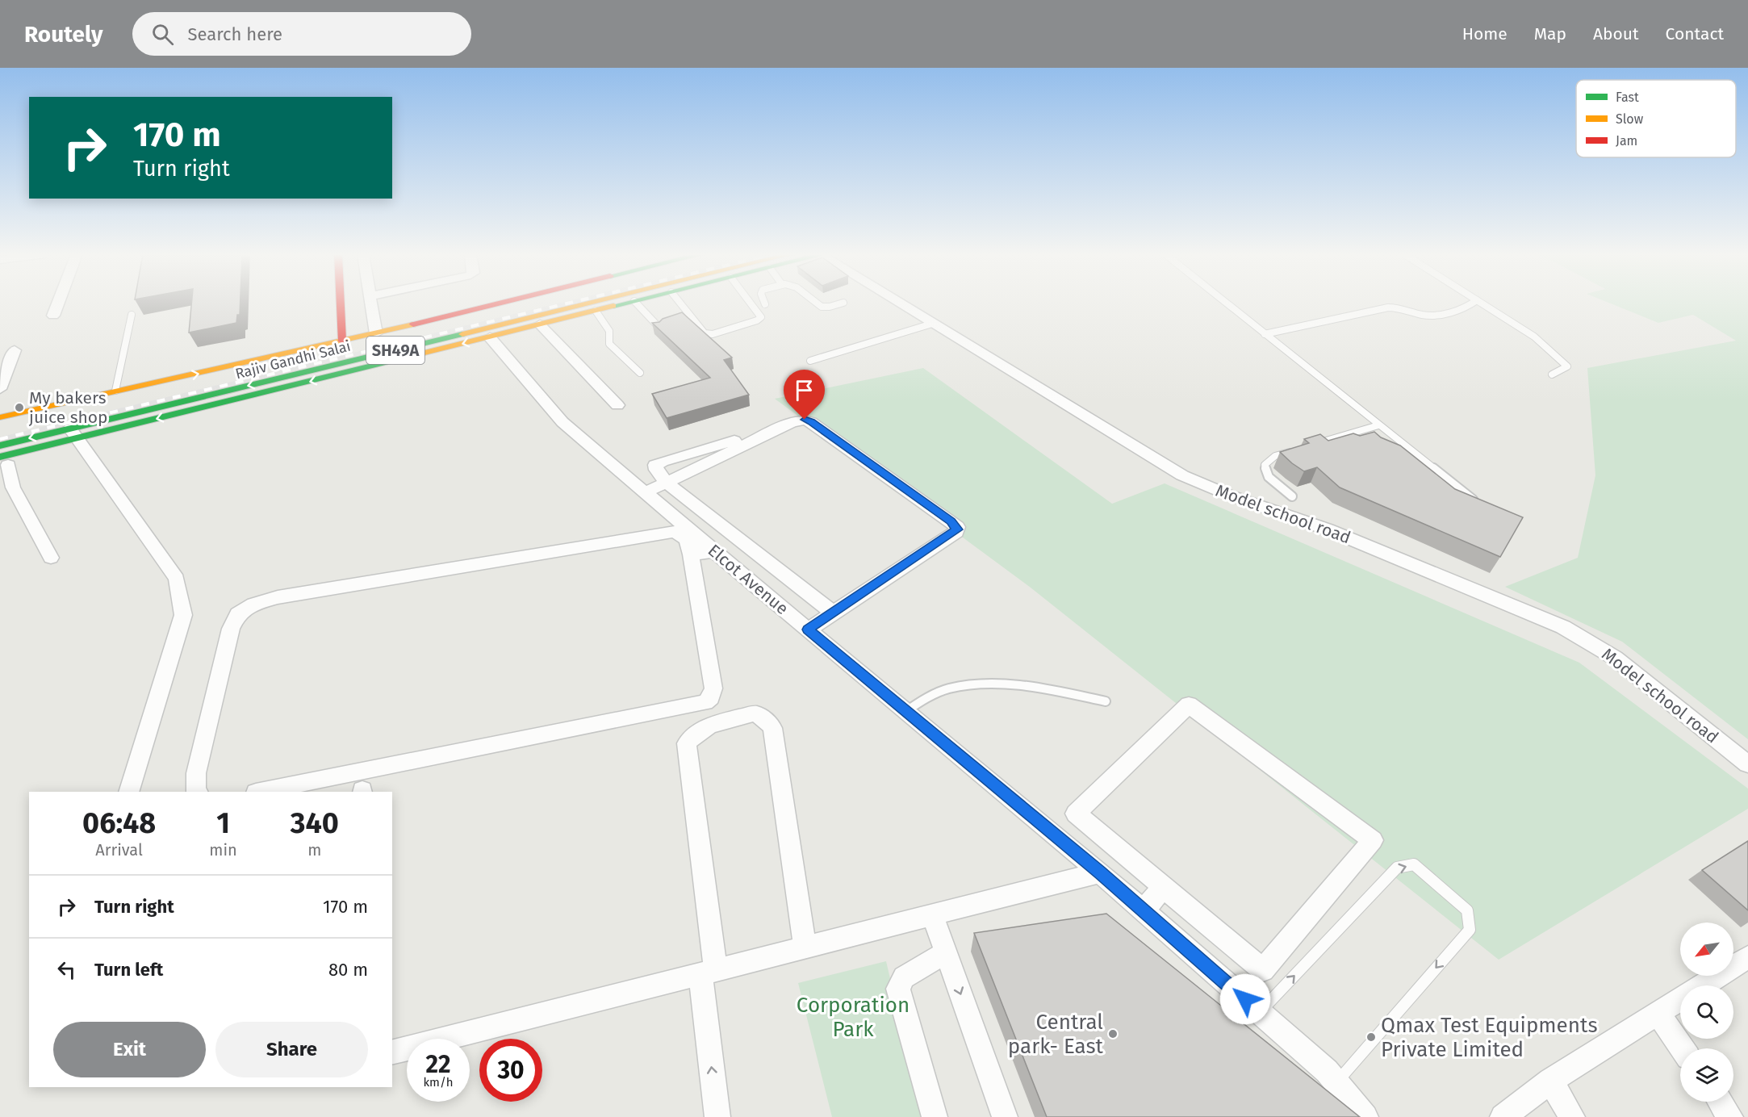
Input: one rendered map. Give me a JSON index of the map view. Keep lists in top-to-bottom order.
{
  "streets": {
    "street": [
      "SH49A",
      "Rajiv Gandhi Salai",
      "Model school road",
      "Elcot Avenue"
    ]
  },
  "parks": ["Corporation Park"],
  "places": ["My bakers juice shop", "Central park- East", "Qmax Test Equipments Private Limited"],
  "legend": ["Fast", "Slow", "Jam"],
  "north": "bottom left",
  "page": {
    "header": "Routely",
    "search": "Search here",
    "nav": [
      "Home",
      "Map",
      "About",
      "Contact"
    ],
    "turn": ["170 m", "Turn right"],
    "eta": [
      "06:48",
      "Arrival",
      "1",
      "min",
      "340",
      "m"
    ],
    "list": [
      {
        "name": "Turn right",
        "value": "170 m"
      },
      {
        "name": "Turn left",
        "value": "80 m"
      }
    ],
    "buttons": ["Exit", "Share"],
    "speed": "22 km/h",
    "limit": "30"
  }
}
